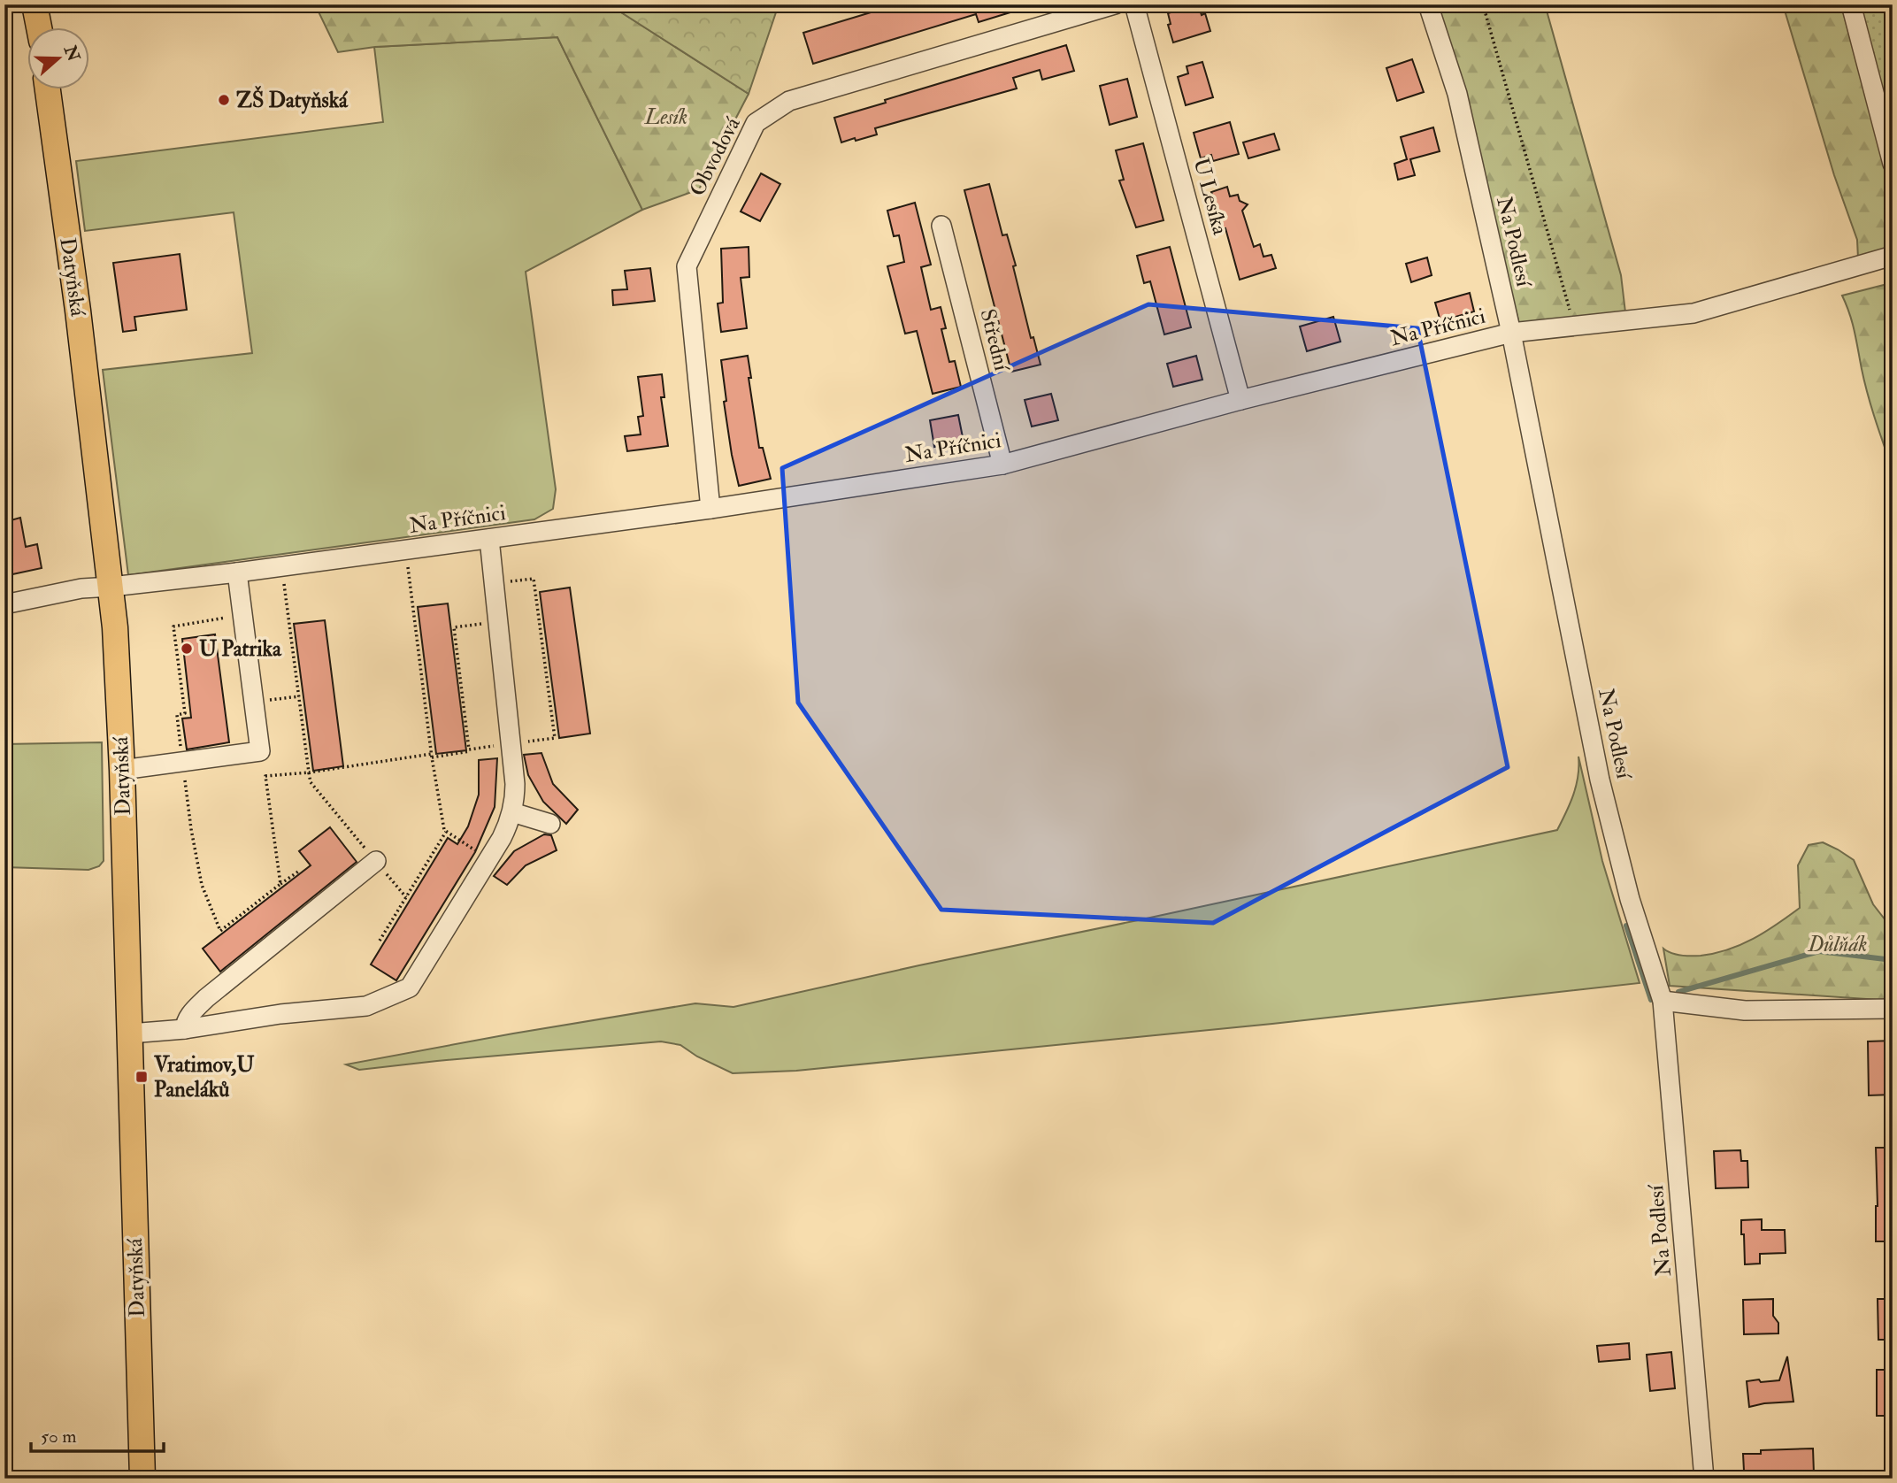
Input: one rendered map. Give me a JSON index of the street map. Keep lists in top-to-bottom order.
{
  "streets": {
    "main road": ["Datyňská"],
    "street": [
      "Obvodová",
      "U Lesíka",
      "Na Podlesí",
      "Na Příčnici",
      "Střední"
    ]
  },
  "crossings": [
    ["Obvodová", "Na Příčnici"],
    ["U Lesíka", "Na Příčnici"],
    ["Na Podlesí", "Na Příčnici"],
    ["Datyňská", "Na Příčnici"],
    ["Na Příčnici", "Střední"]
  ],
  "parks": ["Lesík", "Důlňák"],
  "places": {
    "other": ["ZŠ Datyňská", "U Patrika"],
    "transit": ["Vratimov,U Paneláků"]
  },
  "scale_bar": "50 m",
  "north": "right"
}
